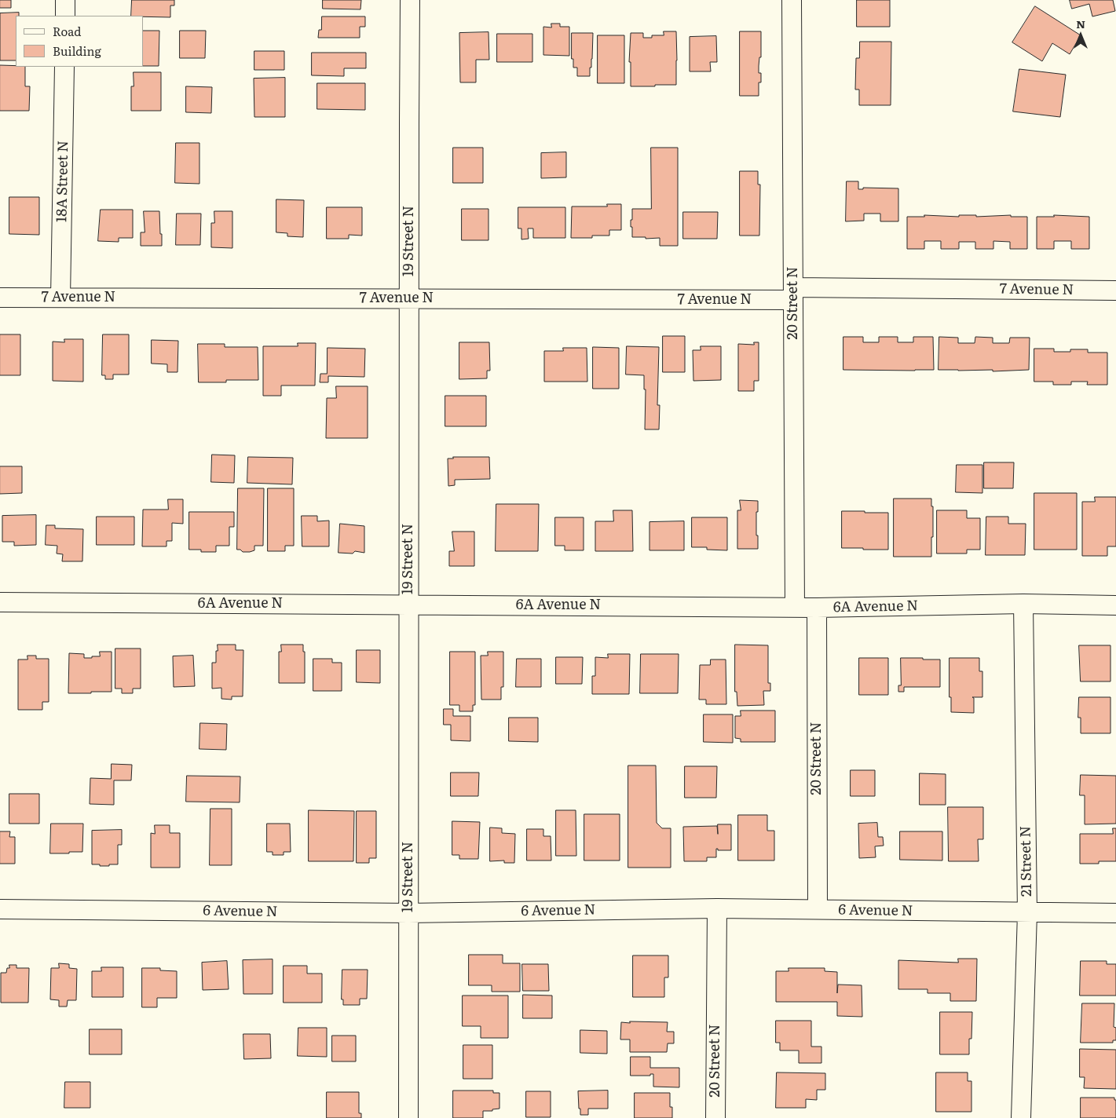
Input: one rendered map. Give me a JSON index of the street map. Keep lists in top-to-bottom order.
{
  "streets": {
    "street": [
      "18A Street N",
      "19 Street N",
      "7 Avenue N",
      "20 Street N",
      "6A Avenue N",
      "21 Street N",
      "6 Avenue N"
    ]
  },
  "crossings": [
    ["18A Street N", "7 Avenue N"],
    ["19 Street N", "7 Avenue N"],
    ["19 Street N", "6A Avenue N"],
    ["19 Street N", "6 Avenue N"],
    ["7 Avenue N", "20 Street N"],
    ["20 Street N", "6A Avenue N"],
    ["20 Street N", "6 Avenue N"],
    ["6A Avenue N", "21 Street N"],
    ["21 Street N", "6 Avenue N"]
  ],
  "legend": ["Road", "Building"],
  "north": "top"
}
